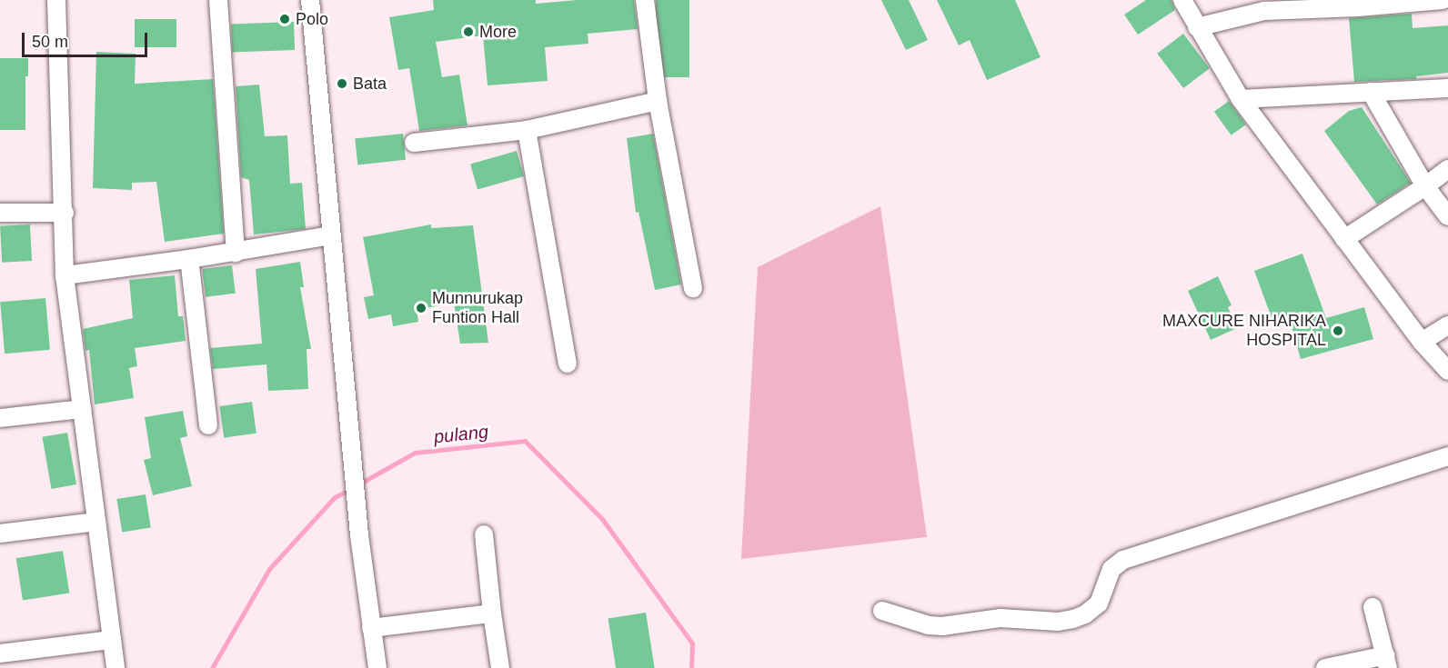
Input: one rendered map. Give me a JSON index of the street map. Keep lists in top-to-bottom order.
{
  "water": ["pulang"],
  "places": [
    "Polo",
    "More",
    "Bata",
    "Munnurukap Funtion Hall",
    "MAXCURE NIHARIKA HOSPITAL"
  ],
  "scale_bar": "50 m"
}
